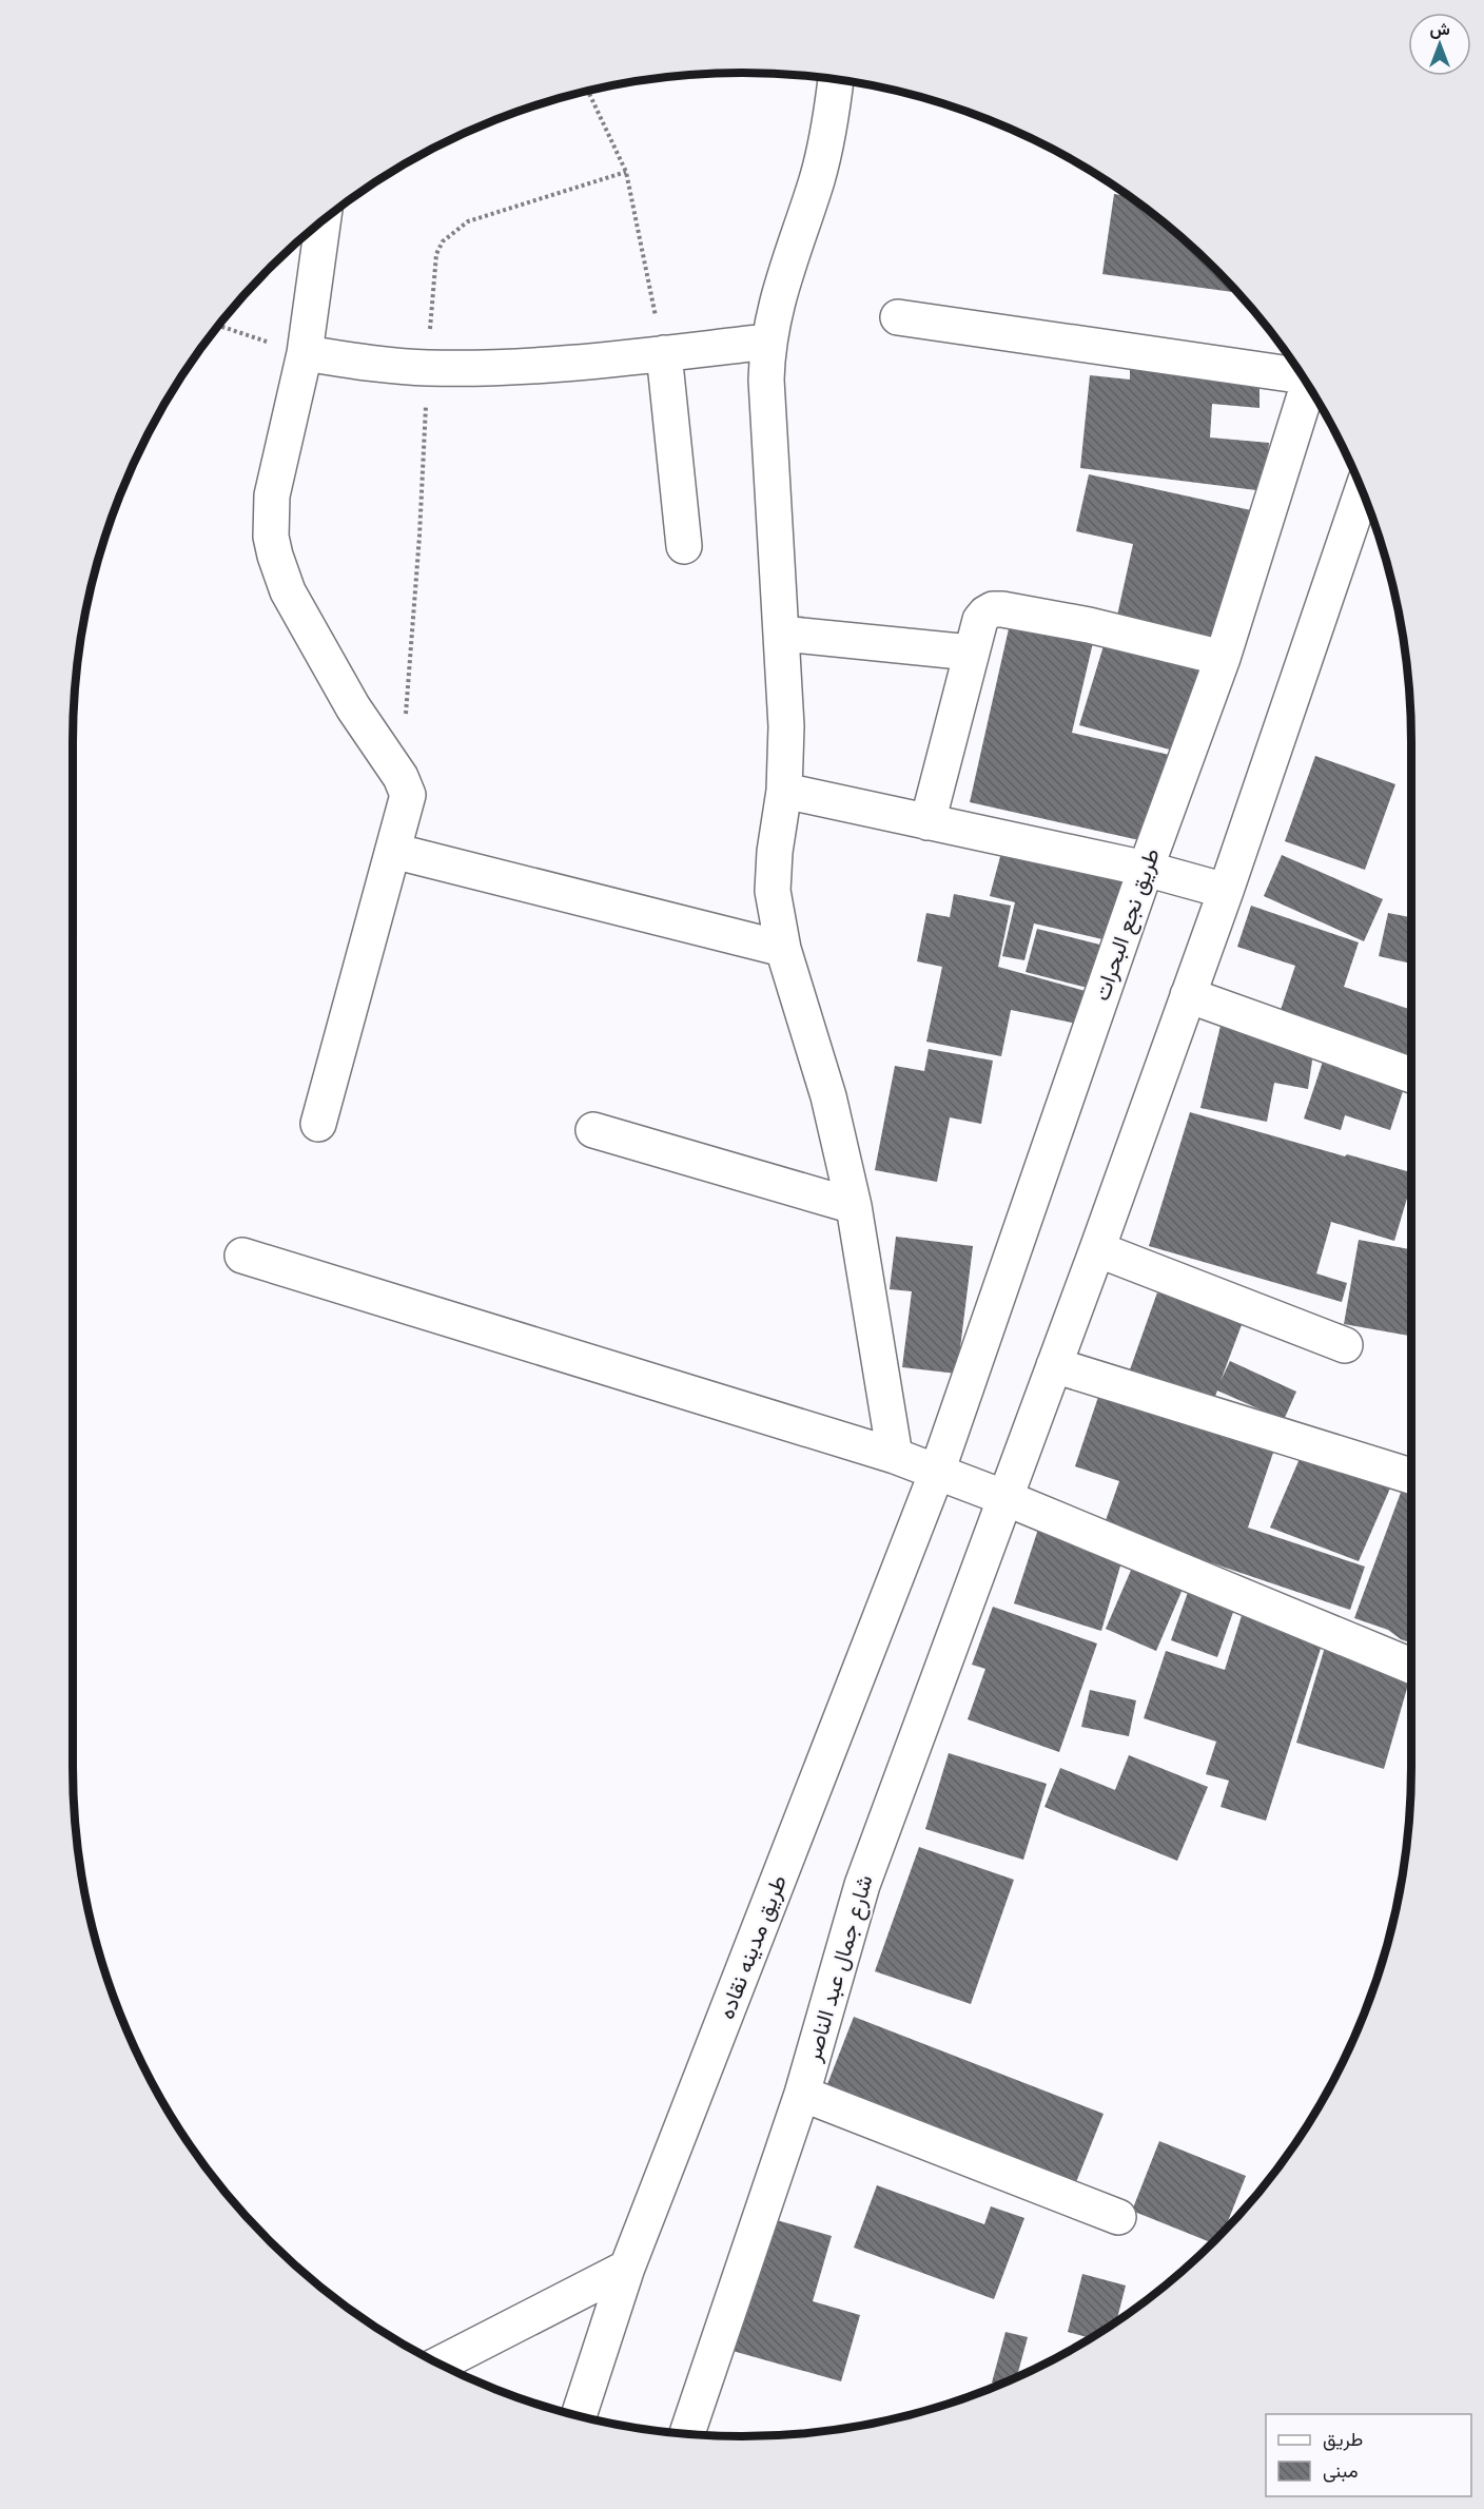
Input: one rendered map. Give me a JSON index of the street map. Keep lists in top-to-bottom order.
{
  "streets": {
    "street": ["طريق نجع البحرات", "طريق مدينه نقاده", "شارع جمال عبد الناصر"]
  },
  "crossings": [
    ["طريق نجع البحرات", "طريق مدينه نقاده"]
  ],
  "legend": ["طريق", "مبنى"],
  "north": "top"
}
